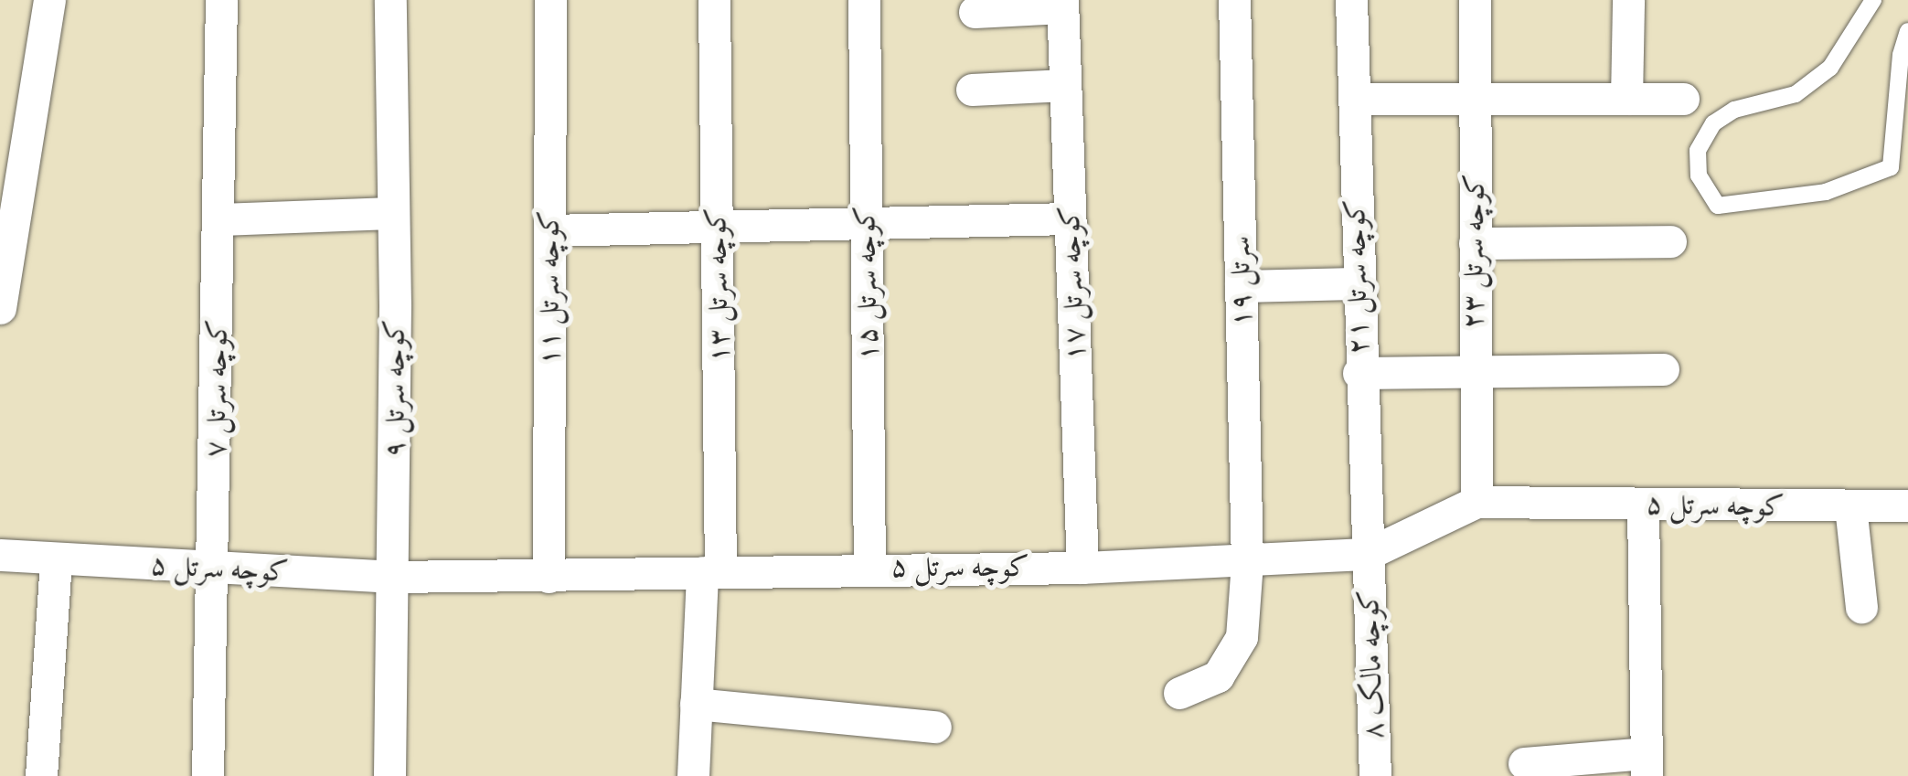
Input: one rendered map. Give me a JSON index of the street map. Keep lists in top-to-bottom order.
{
  "streets": {
    "street": [
      "کوچه سرتل ۲۳",
      "کوچه سرتل ۲۱",
      "سرتل ۱۹",
      "کوچه سرتل ۱۵",
      "کوچه سرتل ۱۷",
      "کوچه سرتل ۱۳",
      "کوچه سرتل ۱۱",
      "کوچه سرتل ۷",
      "کوچه سرتل ۹",
      "کوچه سرتل ۵",
      "کوچه مالک ۸"
    ]
  },
  "crossings": [
    ["کوچه سرتل ۲۳", "کوچه سرتل ۵"],
    ["کوچه سرتل ۲۱", "کوچه سرتل ۵"],
    ["کوچه سرتل ۲۱", "کوچه مالک ۸"],
    ["سرتل ۱۹", "کوچه سرتل ۵"],
    ["کوچه سرتل ۱۵", "کوچه سرتل ۵"],
    ["کوچه سرتل ۱۷", "کوچه سرتل ۵"],
    ["کوچه سرتل ۱۳", "کوچه سرتل ۵"],
    ["کوچه سرتل ۱۱", "کوچه سرتل ۵"],
    ["کوچه سرتل ۷", "کوچه سرتل ۵"],
    ["کوچه سرتل ۹", "کوچه سرتل ۵"],
    ["کوچه سرتل ۵", "کوچه مالک ۸"]
  ]
}
